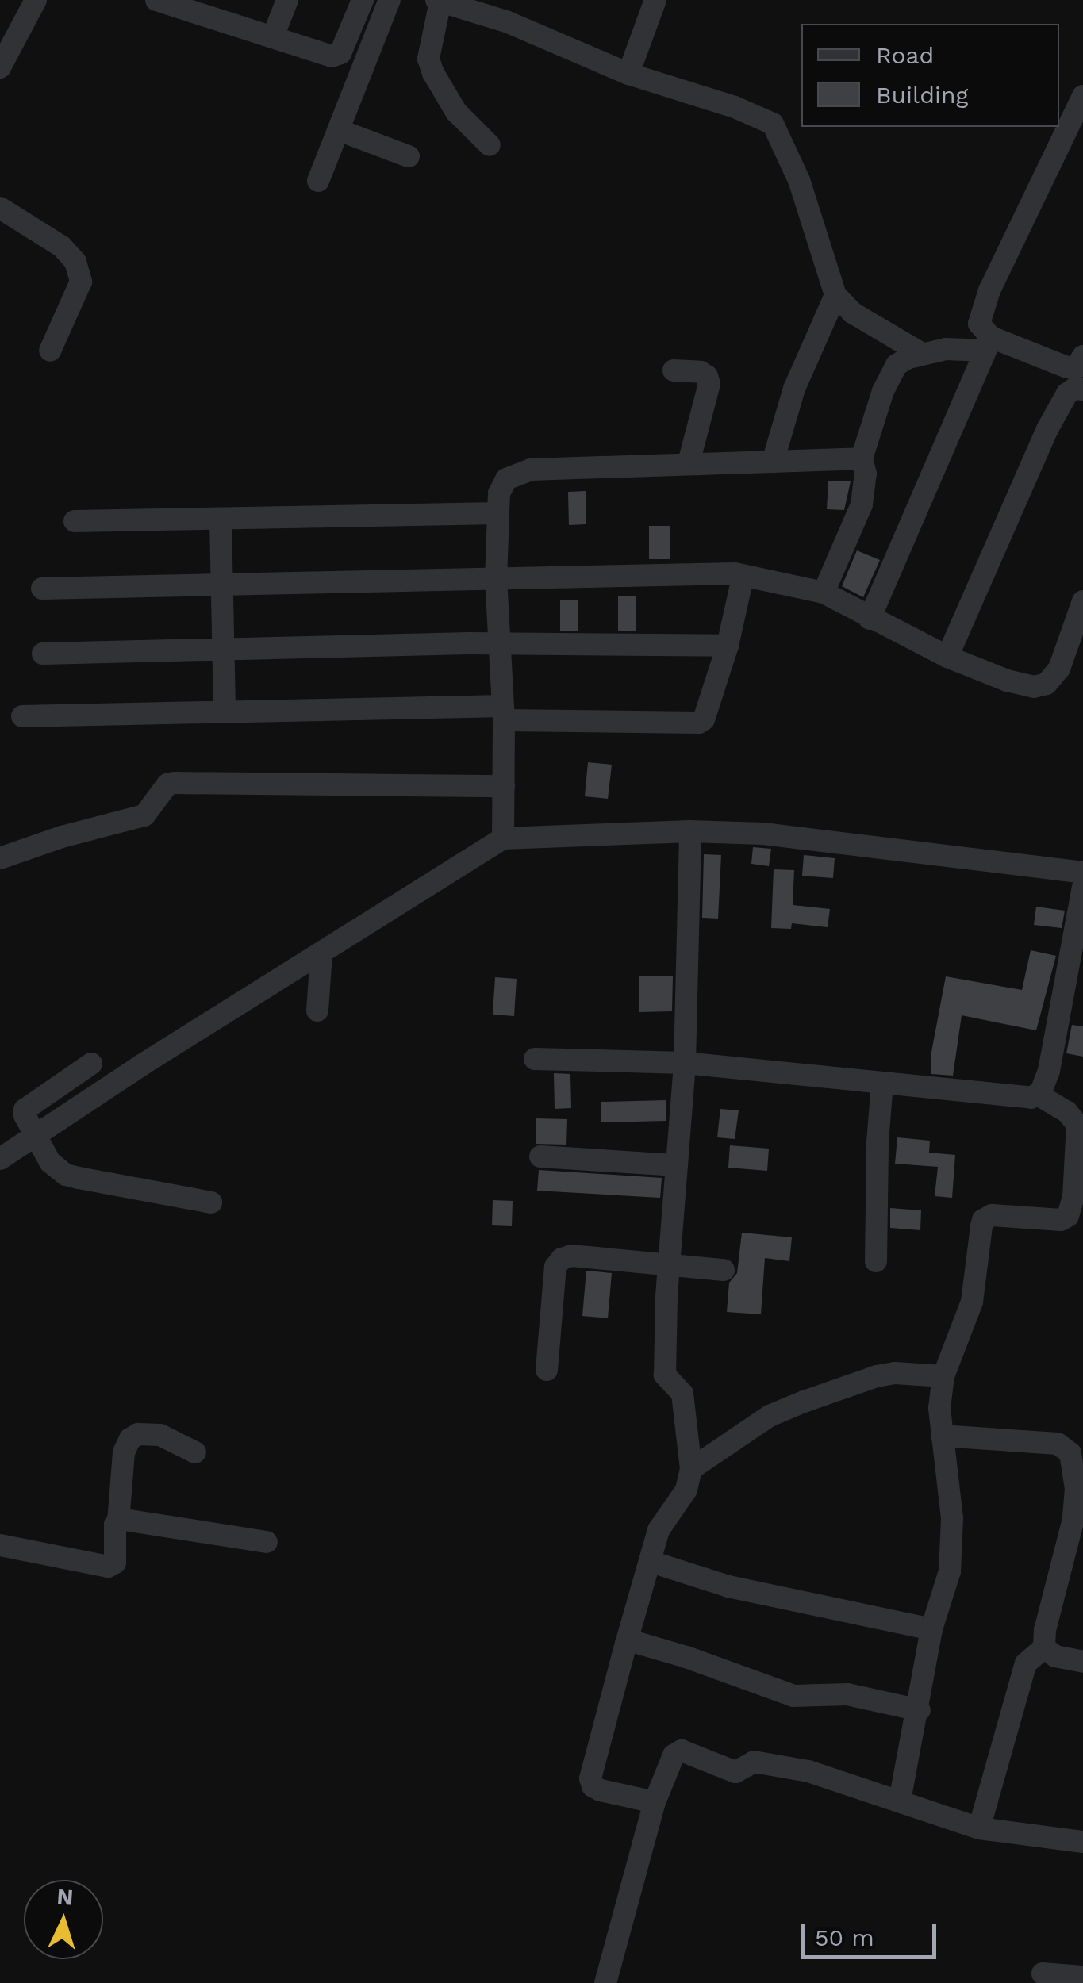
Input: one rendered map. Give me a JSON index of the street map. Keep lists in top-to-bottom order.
{
  "legend": ["Road", "Building"],
  "scale_bar": "50 m",
  "north": "top"
}
